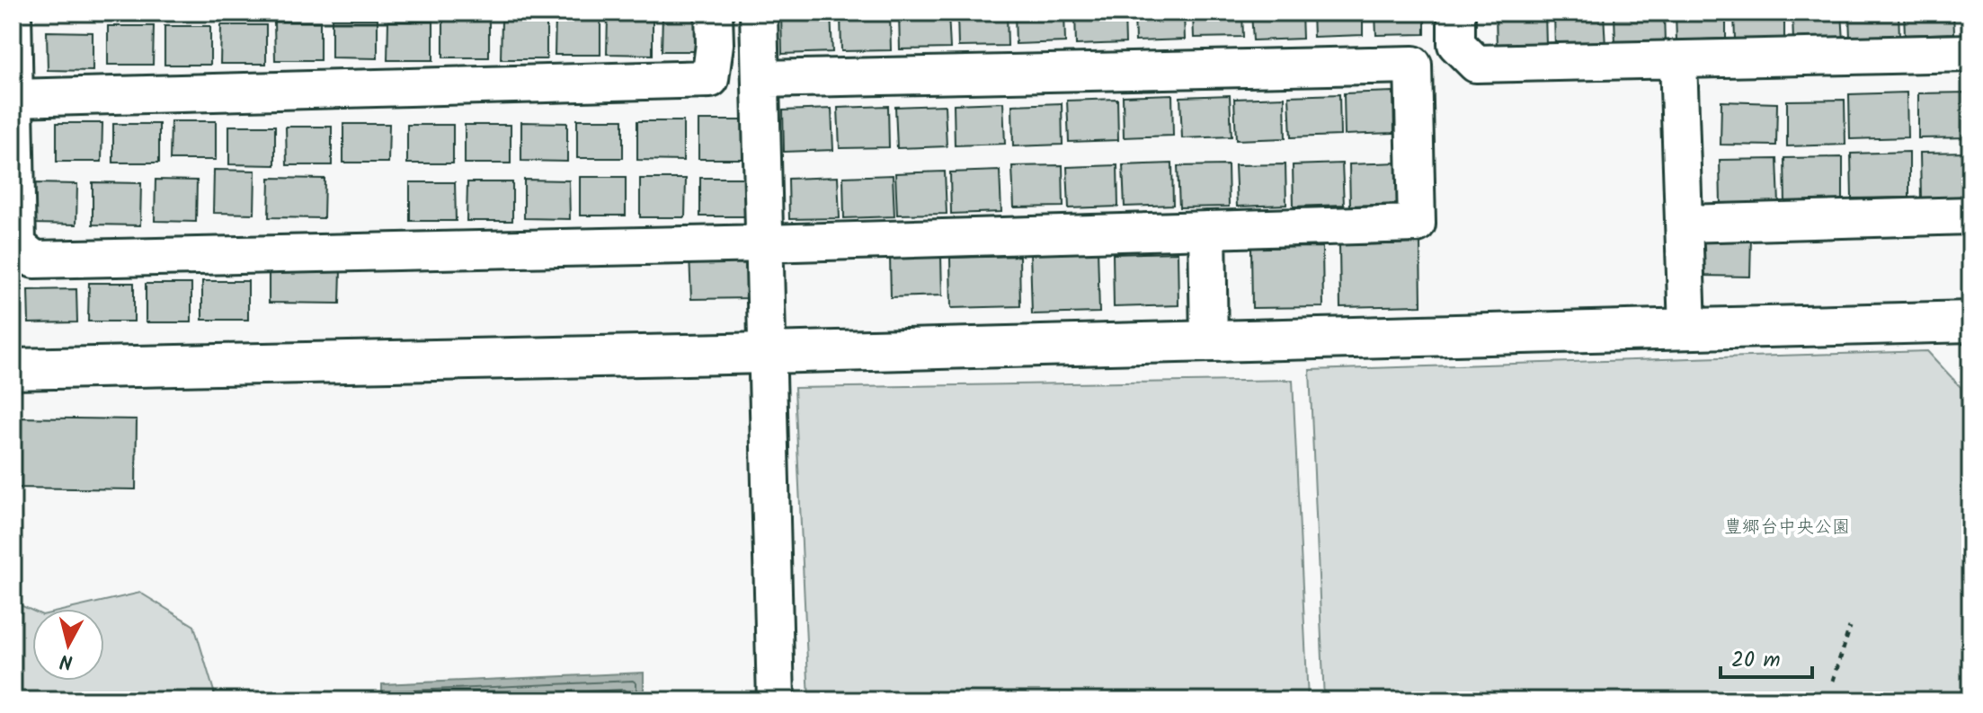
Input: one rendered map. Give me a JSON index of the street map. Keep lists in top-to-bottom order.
{
  "parks": ["豊郷台中央公園"],
  "scale_bar": "20 m",
  "north": "bottom"
}
